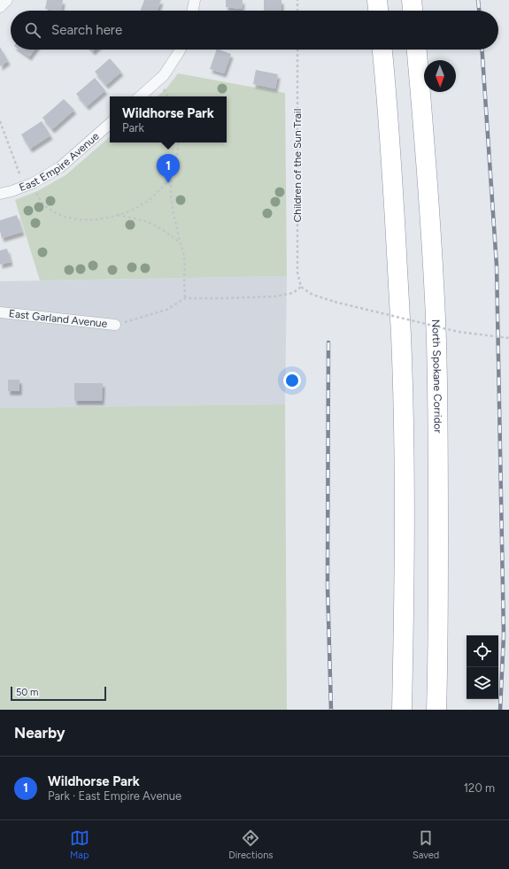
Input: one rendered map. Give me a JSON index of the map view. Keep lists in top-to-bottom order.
{
  "streets": {
    "highway": ["North Spokane Corridor"],
    "street": ["East Empire Avenue", "East Garland Avenue"],
    "path": ["Children of the Sun Trail"]
  },
  "scale_bar": "50 m",
  "north": "bottom",
  "page": {
    "search": "Search here",
    "popup": ["Wildhorse Park", "Park"],
    "pins": "1",
    "scale": "50 m",
    "heading": "Nearby",
    "list": [
      {
        "mark": "1",
        "name": "Wildhorse Park",
        "note": "Park · East Empire Avenue",
        "value": "120 m"
      }
    ],
    "nav": ["Map", "Directions", "Saved"]
  }
}
